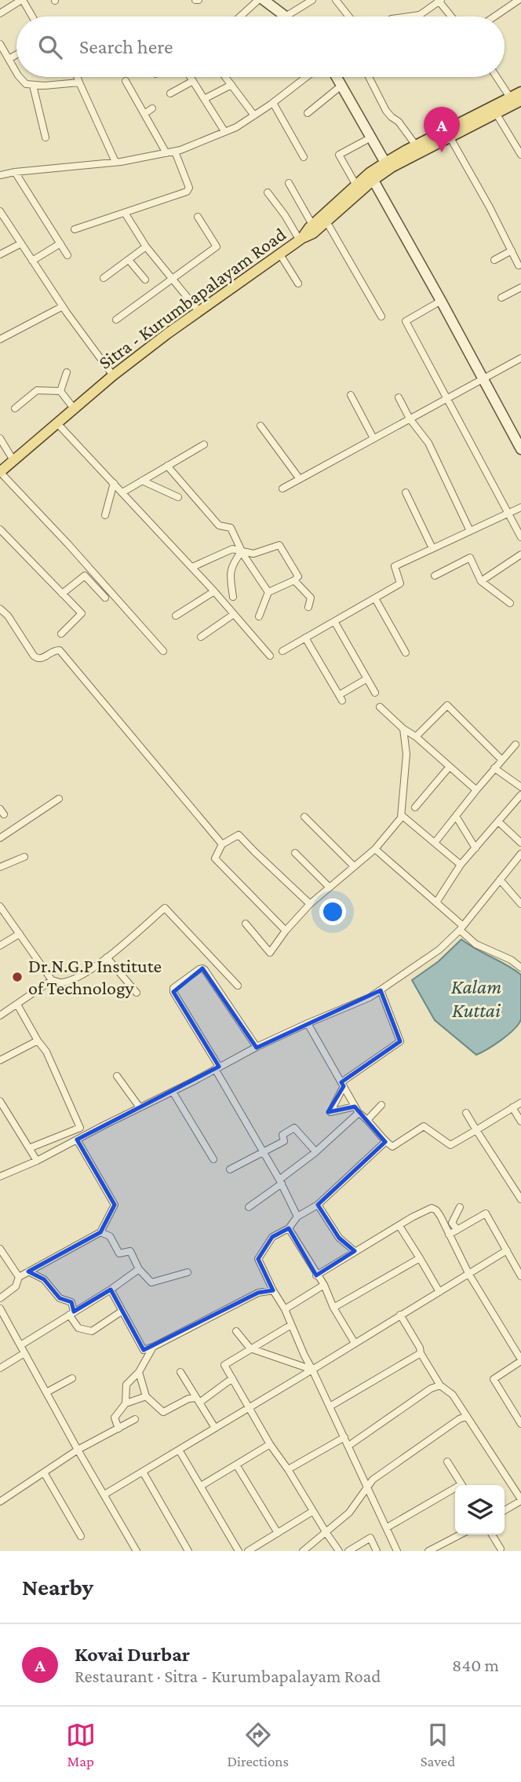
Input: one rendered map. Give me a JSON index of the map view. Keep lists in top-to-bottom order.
{
  "streets": {
    "main road": ["Sitra - Kurumbapalayam Road"]
  },
  "water": ["Kalam Kuttai"],
  "places": ["Dr.N.G.P Institute of Technology"],
  "page": {
    "search": "Search here",
    "pins": "A",
    "heading": "Nearby",
    "list": [
      {
        "mark": "A",
        "name": "Kovai Durbar",
        "note": "Restaurant · Sitra - Kurumbapalayam Road",
        "value": "840 m"
      }
    ],
    "nav": ["Map", "Directions", "Saved"]
  }
}
